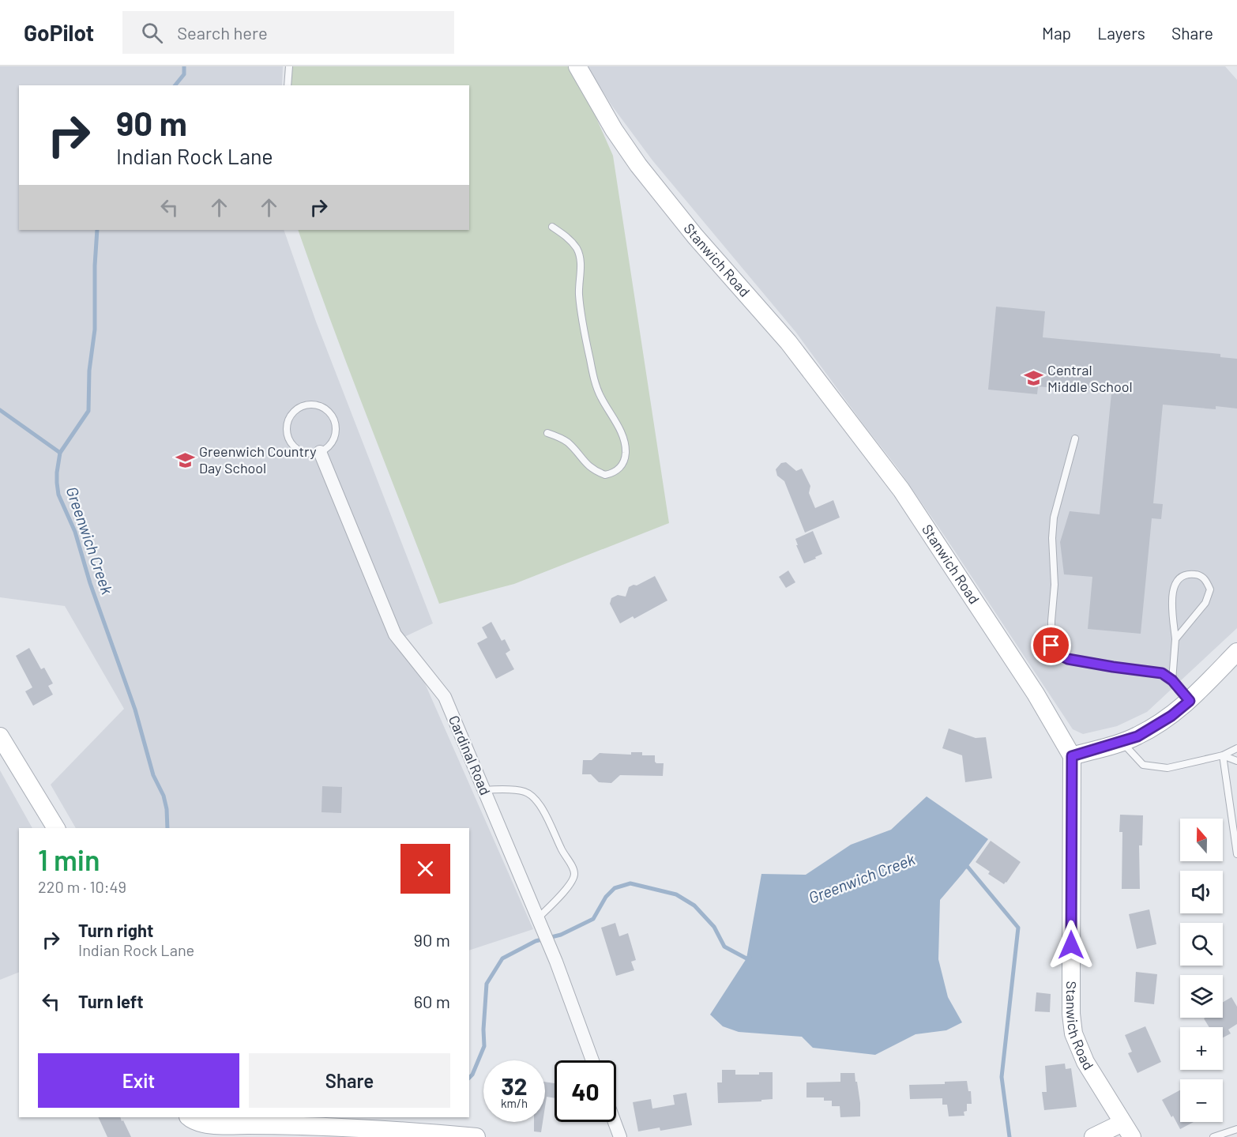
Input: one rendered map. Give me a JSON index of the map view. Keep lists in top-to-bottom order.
{
  "streets": {
    "street": ["Stanwich Road", "Cardinal Road"]
  },
  "water": ["Greenwich Creek"],
  "places": {
    "school or university": ["Central Middle School", "Greenwich Country Day School"]
  },
  "north": "top",
  "page": {
    "header": "GoPilot",
    "search": "Search here",
    "nav": ["Map", "Layers", "Share"],
    "turn": ["90 m", "Indian Rock Lane"],
    "map_buttons": ["+", "−"],
    "heading": ["1 min", "220 m · 10:49"],
    "list": [
      {
        "name": "Turn right",
        "note": "Indian Rock Lane",
        "value": "90 m"
      },
      {
        "name": "Turn left",
        "value": "60 m"
      }
    ],
    "buttons": ["Exit", "Share"],
    "speed": "32 km/h",
    "limit": "40"
  }
}
